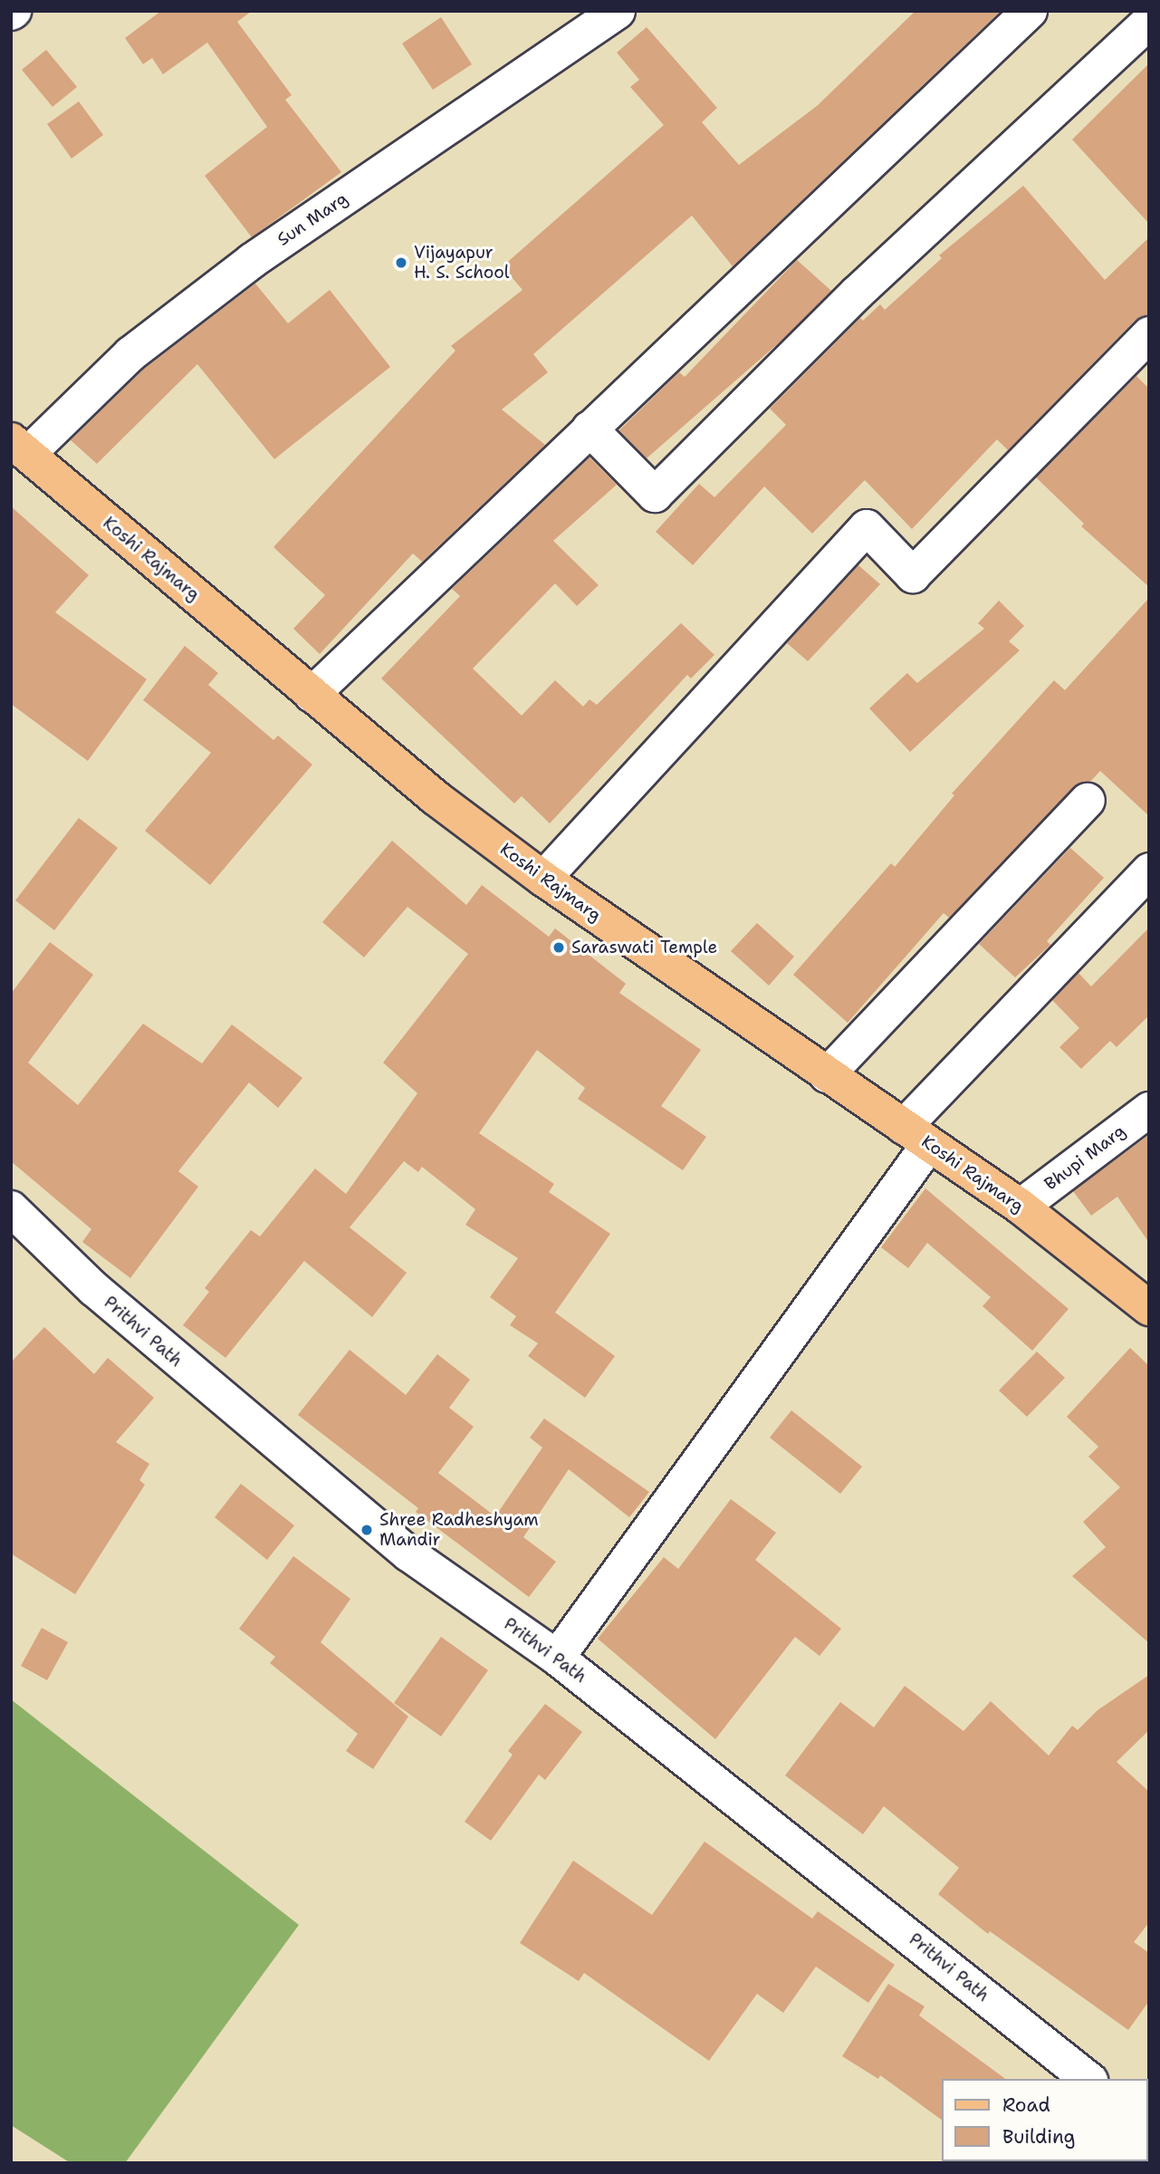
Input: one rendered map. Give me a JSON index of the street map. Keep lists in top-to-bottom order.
{
  "streets": {
    "main road": ["Koshi Rajmarg"],
    "street": ["Sun Marg", "Bhupi Marg", "Prithvi Path"]
  },
  "crossings": [
    ["Sun Marg", "Koshi Rajmarg"],
    ["Koshi Rajmarg", "Bhupi Marg"]
  ],
  "places": ["Vijayapur H. S. School", "Saraswati Temple", "Shree Radheshyam Mandir"],
  "legend": ["Road", "Building"]
}
